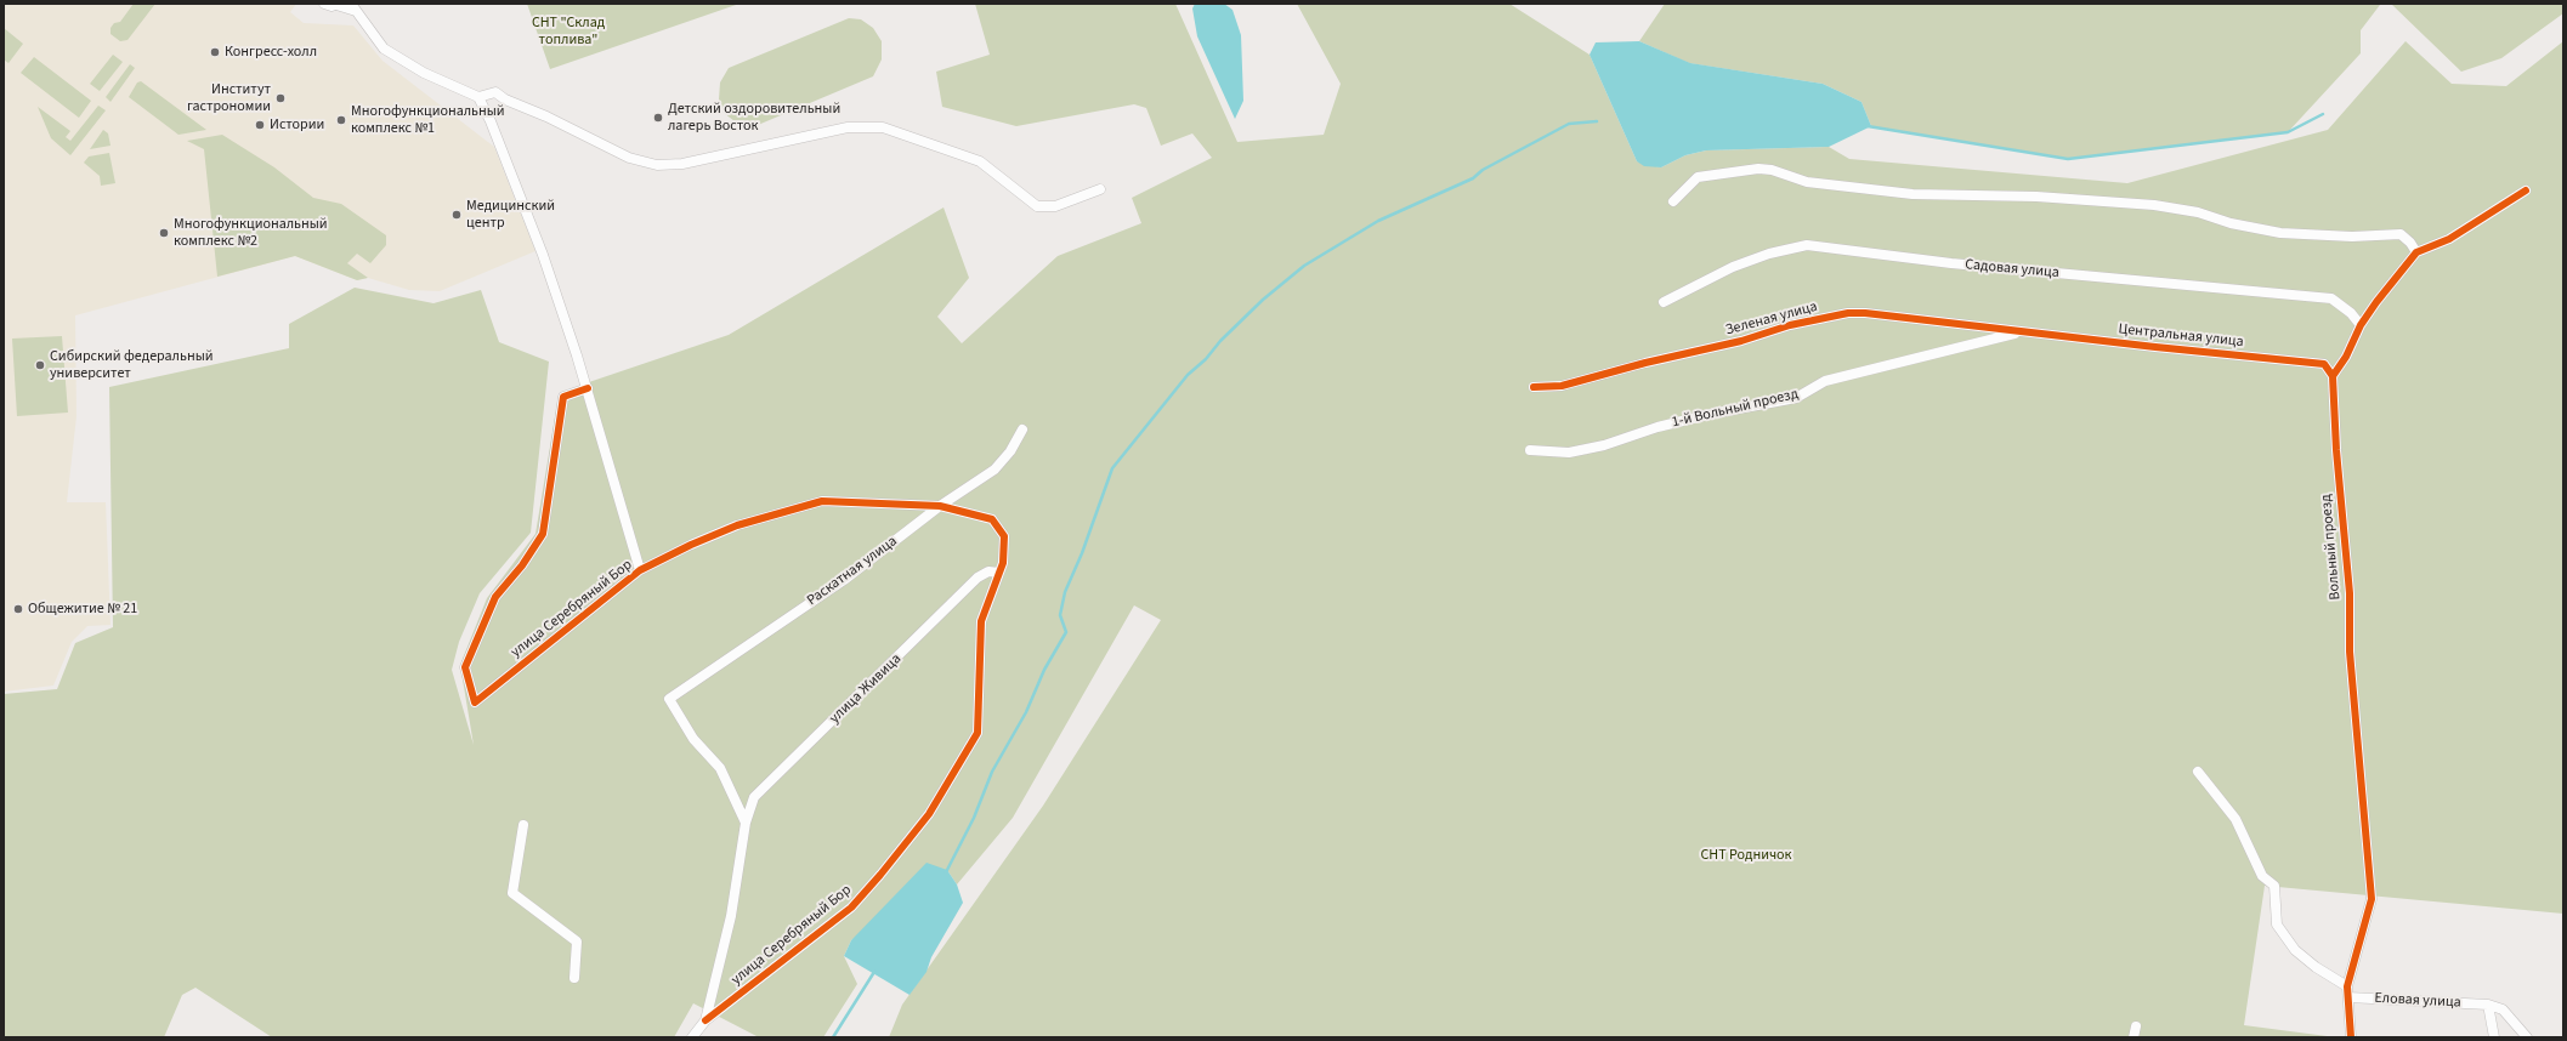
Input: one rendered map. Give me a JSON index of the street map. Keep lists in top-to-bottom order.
{
  "streets": {
    "street": [
      "Садовая улица",
      "Зеленая улица",
      "Центральная улица",
      "1-й Вольный проезд",
      "Вольный проезд",
      "Раскатная улица",
      "улица Серебряный Бор",
      "улица Живица",
      "Еловая улица"
    ]
  },
  "crossings": [
    ["Зеленая улица", "Центральная улица"],
    ["Зеленая улица", "1-й Вольный проезд"],
    ["Центральная улица", "1-й Вольный проезд"],
    ["Центральная улица", "Вольный проезд"],
    ["Раскатная улица", "улица Серебряный Бор"],
    ["Раскатная улица", "улица Живица"],
    ["улица Серебряный Бор", "улица Живица"]
  ],
  "parks": ["СНТ \"Склад топлива\"", "СНТ Родничок"],
  "places": [
    "Конгресс-холл",
    "Институт гастрономии",
    "Детский оздоровительный лагерь Восток",
    "Многофункциональный комплекс №1",
    "Истории",
    "Медицинский центр",
    "Многофункциональный комплекс №2",
    "Сибирский федеральный университет",
    "Общежитие № 21"
  ]
}
